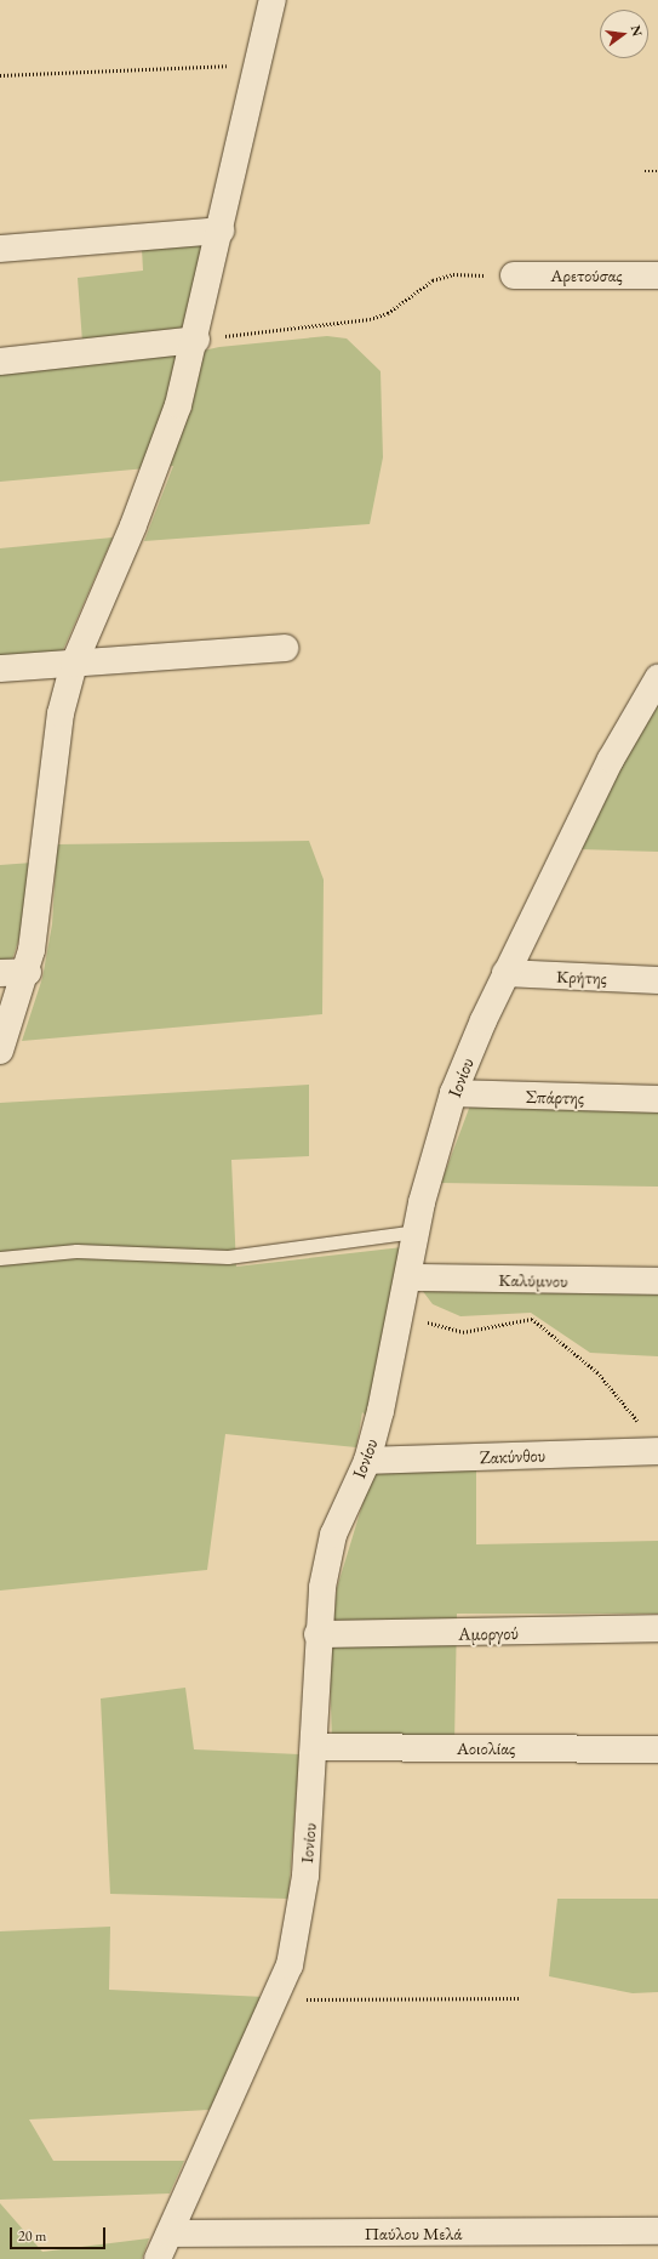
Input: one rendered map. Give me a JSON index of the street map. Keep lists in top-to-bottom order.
{
  "streets": {
    "street": [
      "Αρετούσας",
      "Κρήτης",
      "Ιονίου",
      "Σπάρτης",
      "Καλύμνου",
      "Ζακύνθου",
      "Αμοργού",
      "Αοιολίας",
      "Παύλου Μελά"
    ]
  },
  "crossings": [
    ["Κρήτης", "Ιονίου"],
    ["Ιονίου", "Σπάρτης"],
    ["Ιονίου", "Καλύμνου"],
    ["Ιονίου", "Ζακύνθου"],
    ["Ιονίου", "Αμοργού"],
    ["Ιονίου", "Αοιολίας"],
    ["Ιονίου", "Παύλου Μελά"]
  ],
  "scale_bar": "20 m",
  "north": "right"
}
